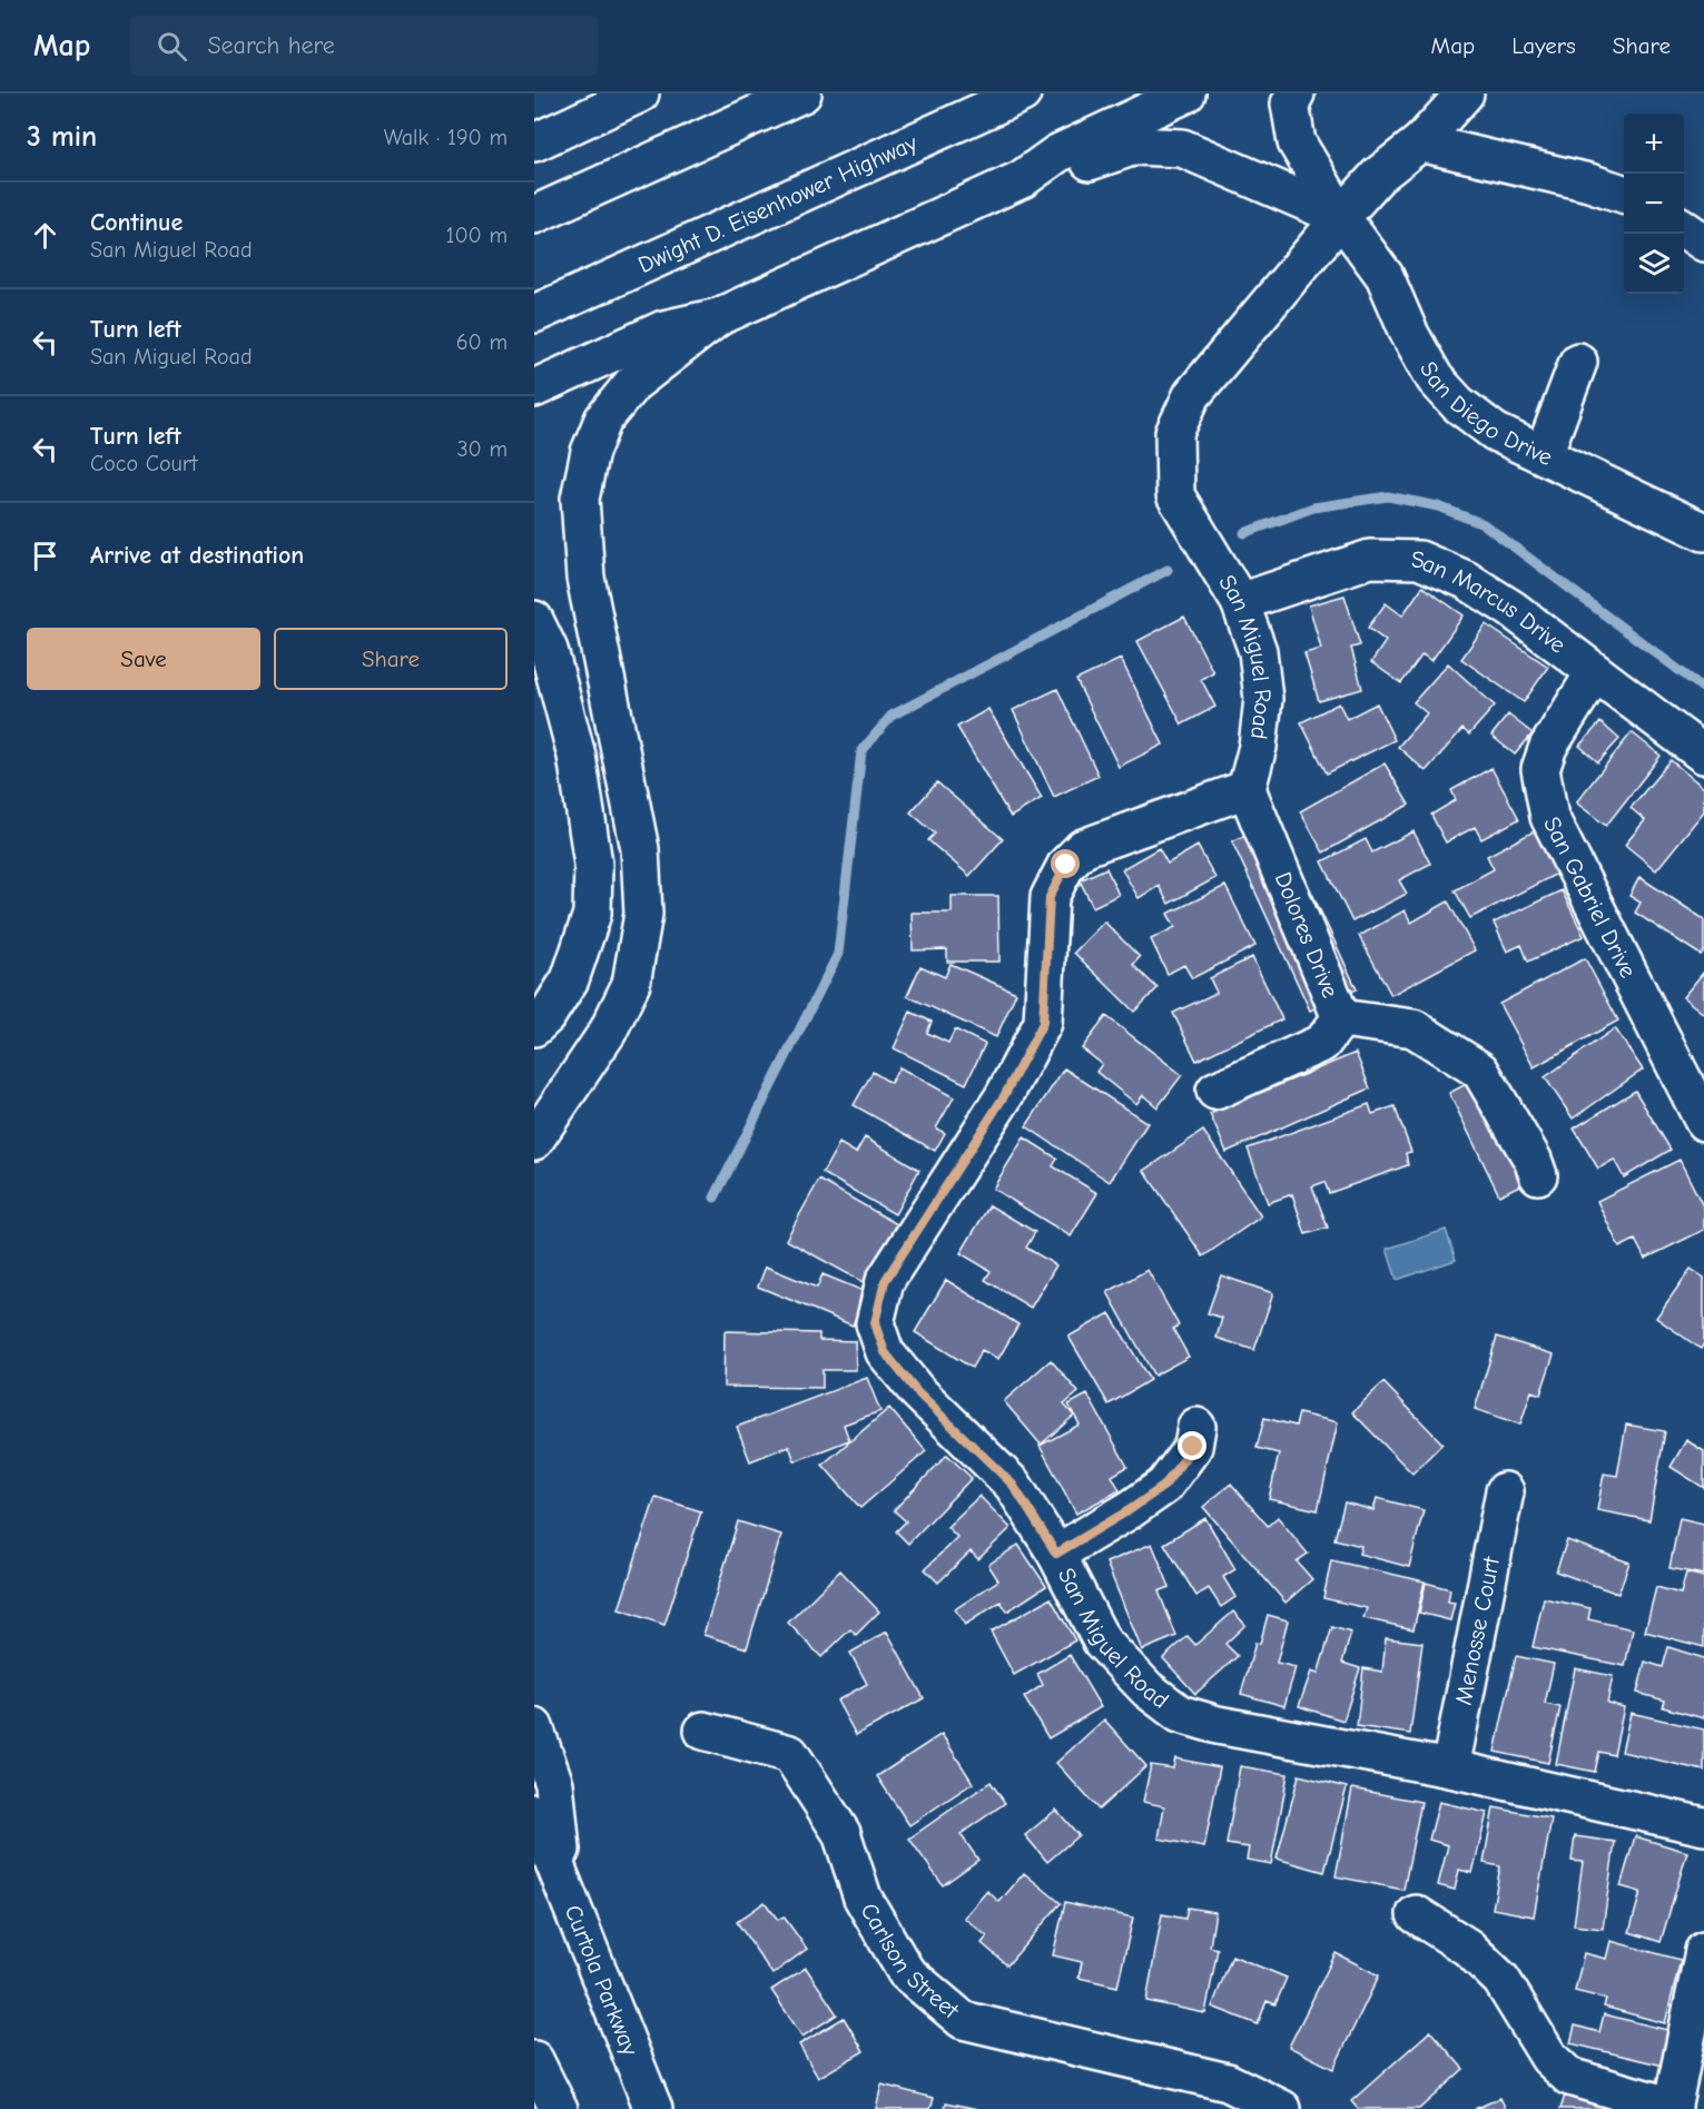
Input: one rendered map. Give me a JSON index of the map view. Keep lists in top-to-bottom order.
{
  "streets": {
    "main road": [
      "Dwight D. Eisenhower Highway",
      "San Diego Drive",
      "San Marcus Drive",
      "San Miguel Road",
      "San Gabriel Drive",
      "Dolores Drive",
      "Menosse Court",
      "Carlson Street",
      "Curtola Parkway"
    ]
  },
  "crossings": [
    ["San Diego Drive", "San Miguel Road"],
    ["San Marcus Drive", "San Miguel Road"],
    ["San Marcus Drive", "San Gabriel Drive"],
    ["San Miguel Road", "Dolores Drive"],
    ["San Miguel Road", "Menosse Court"]
  ],
  "page": {
    "header": "Map",
    "search": "Search here",
    "nav": ["Map", "Layers", "Share"],
    "heading": ["3 min", "Walk · 190 m"],
    "map_buttons": ["+", "−"],
    "list": [
      ["Continue", "San Miguel Road", "100 m"],
      ["Turn left", "San Miguel Road", "60 m"],
      ["Turn left", "Coco Court", "30 m"],
      "Arrive at destination"
    ],
    "buttons": ["Save", "Share"]
  }
}
